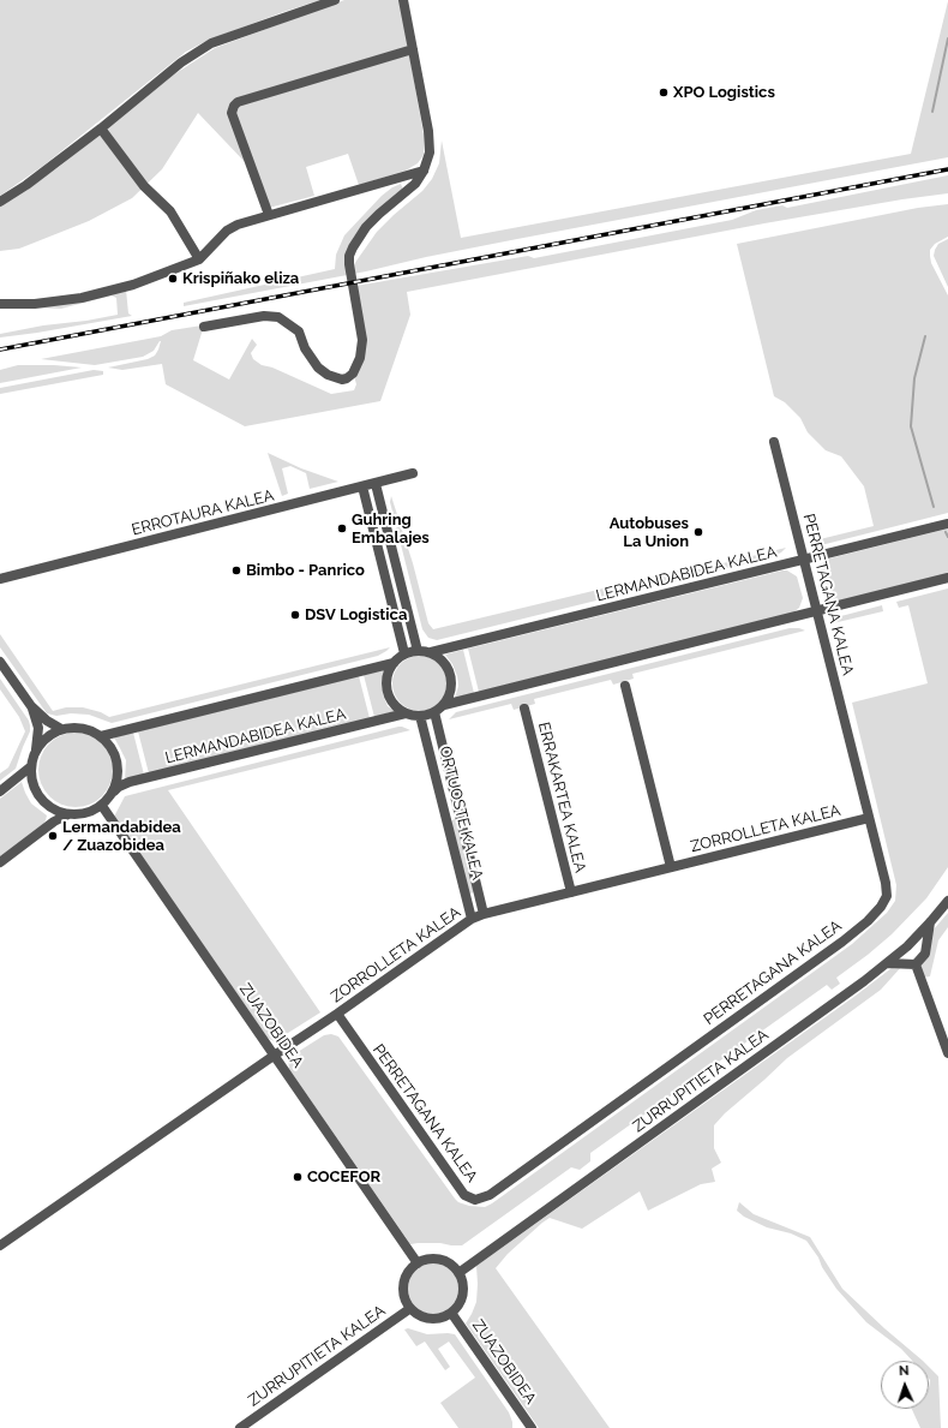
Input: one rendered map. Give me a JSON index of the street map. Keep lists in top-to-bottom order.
{
  "streets": {
    "street": [
      "ERROTAURA KALEA",
      "LERMANDABIDEA KALEA",
      "PERRETAGANA KALEA",
      "ERRAKARTEA KALEA",
      "ORTUOSTE KALEA",
      "ZORROLLETA KALEA",
      "ZUAZOBIDEA",
      "ZURRUPITIETA KALEA"
    ]
  },
  "crossings": [
    ["LERMANDABIDEA KALEA", "PERRETAGANA KALEA"],
    ["LERMANDABIDEA KALEA", "ORTUOSTE KALEA"],
    ["LERMANDABIDEA KALEA", "ZUAZOBIDEA"],
    ["PERRETAGANA KALEA", "ZORROLLETA KALEA"],
    ["ERRAKARTEA KALEA", "ZORROLLETA KALEA"],
    ["ORTUOSTE KALEA", "ZORROLLETA KALEA"],
    ["ZORROLLETA KALEA", "ZUAZOBIDEA"],
    ["ZUAZOBIDEA", "ZURRUPITIETA KALEA"]
  ],
  "places": [
    "XPO Logistics",
    "Krispiñako eliza",
    "Guhring Embalajes",
    "Autobuses La Union",
    "Bimbo - Panrico",
    "DSV Logistica",
    "Lermandabidea / Zuazobidea",
    "COCEFOR"
  ],
  "north": "top"
}
